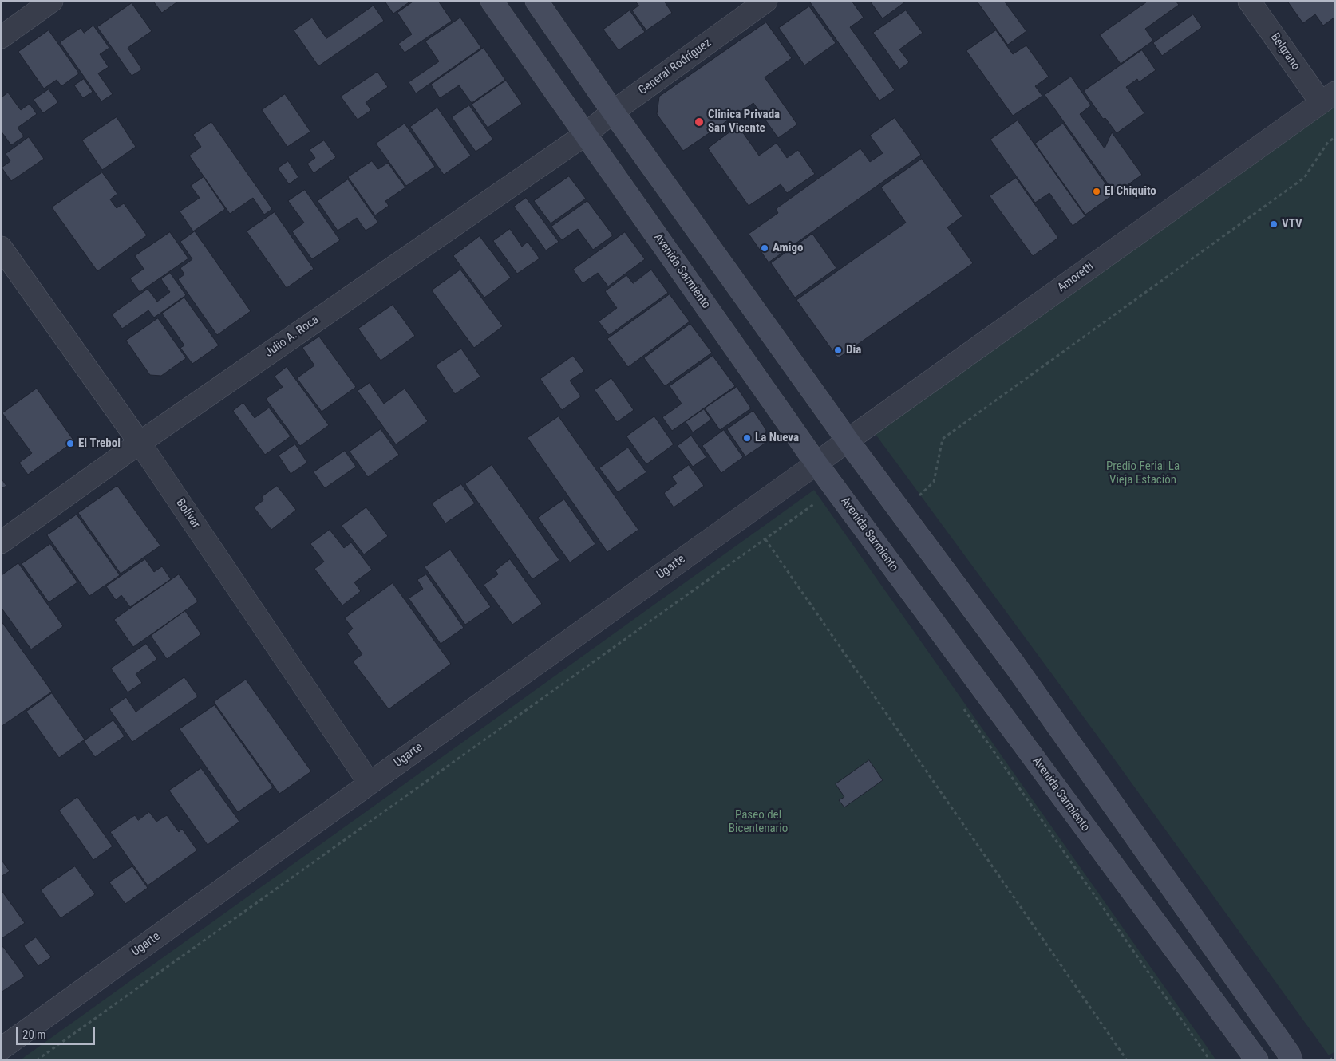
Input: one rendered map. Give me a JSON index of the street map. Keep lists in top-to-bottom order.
{
  "streets": {
    "main road": ["Avenida Sarmiento"],
    "street": [
      "Belgrano",
      "General Rodríguez",
      "Amoretti",
      "Julio A. Roca",
      "Bolívar",
      "Ugarte"
    ]
  },
  "crossings": [
    ["Belgrano", "Amoretti"],
    ["General Rodríguez", "Avenida Sarmiento"],
    ["General Rodríguez", "Julio A. Roca"],
    ["Avenida Sarmiento", "Amoretti"],
    ["Avenida Sarmiento", "Julio A. Roca"],
    ["Avenida Sarmiento", "Ugarte"],
    ["Amoretti", "Ugarte"],
    ["Julio A. Roca", "Bolívar"],
    ["Bolívar", "Ugarte"]
  ],
  "parks": ["Predio Ferial La Vieja Estación", "Paseo del Bicentenario"],
  "places": [
    "Clinica Privada San Vicente",
    "El Chiquito",
    "VTV",
    "Amigo",
    "Dia",
    "La Nueva",
    "El Trebol"
  ],
  "scale_bar": "20 m"
}
